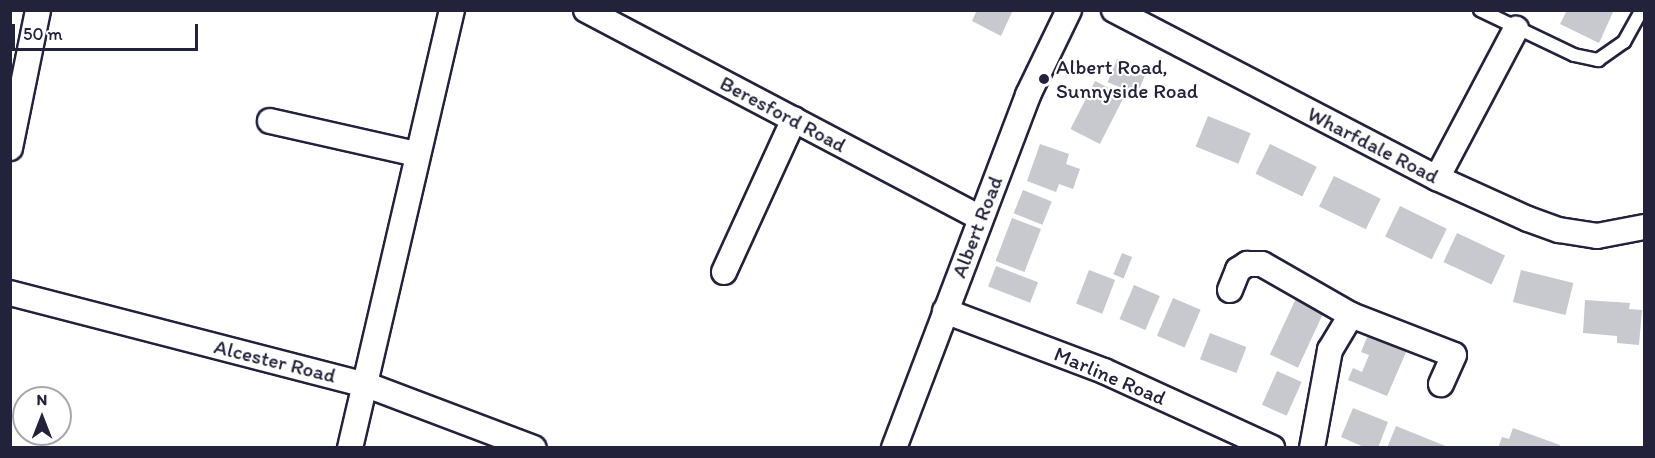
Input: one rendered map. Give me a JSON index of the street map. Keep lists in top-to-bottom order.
{
  "streets": {
    "street": [
      "Beresford Road",
      "Wharfdale Road",
      "Albert Road",
      "Alcester Road",
      "Marline Road"
    ]
  },
  "crossings": [
    ["Beresford Road", "Albert Road"],
    ["Albert Road", "Marline Road"]
  ],
  "places": ["Albert Road, Sunnyside Road"],
  "scale_bar": "50 m",
  "north": "top"
}
